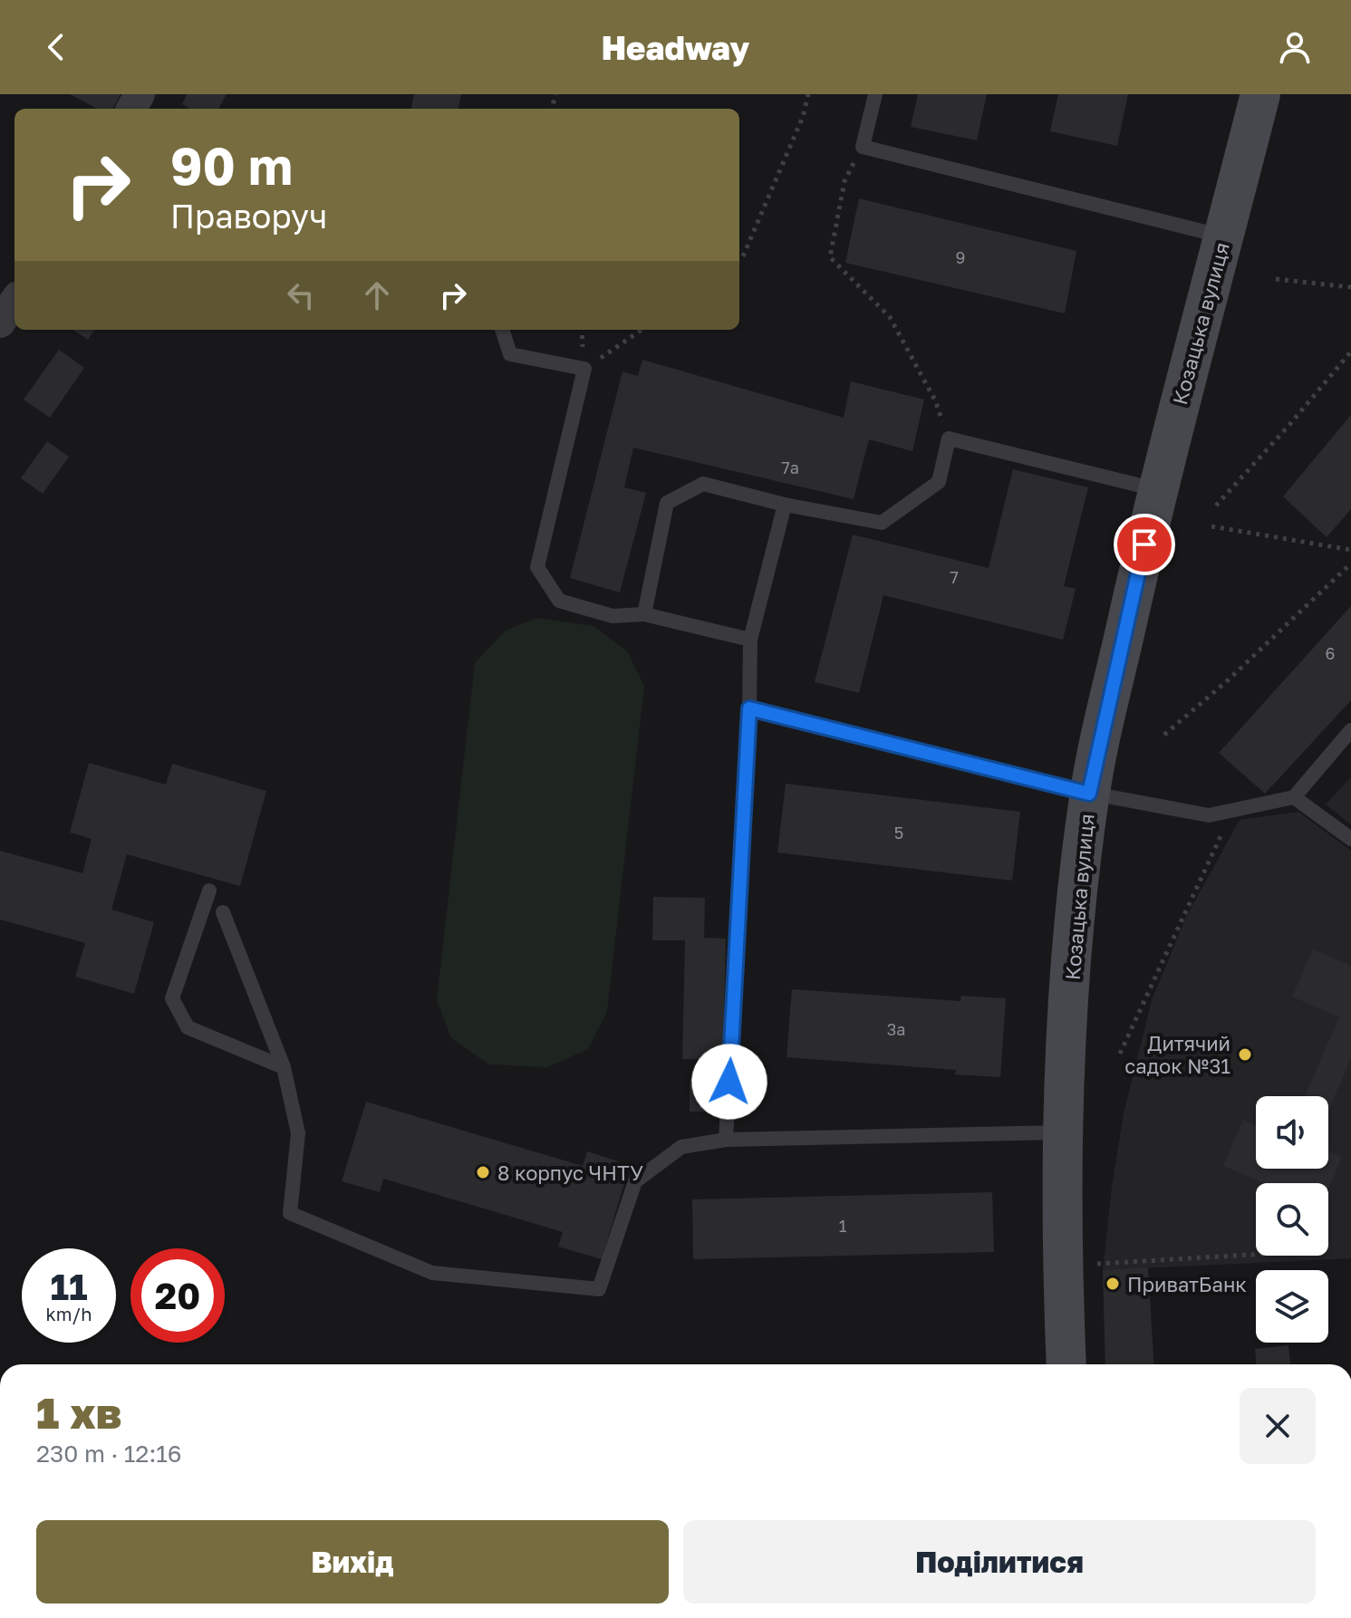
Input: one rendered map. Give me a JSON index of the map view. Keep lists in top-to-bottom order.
{
  "streets": {
    "main road": ["Козацька вулиця"]
  },
  "places": ["Дитячий садок №31", "8 корпус ЧНТУ", "ПриватБанк"],
  "house_numbers": [
    "9",
    "7а",
    "7",
    "6",
    "5",
    "3а",
    "1"
  ],
  "page": {
    "header": "Headway",
    "turn": ["90 m", "Праворуч"],
    "speed": "11 km/h",
    "limit": "20",
    "heading": ["1 хв", "230 m · 12:16"],
    "buttons": ["Вихід", "Поділитися"]
  }
}
